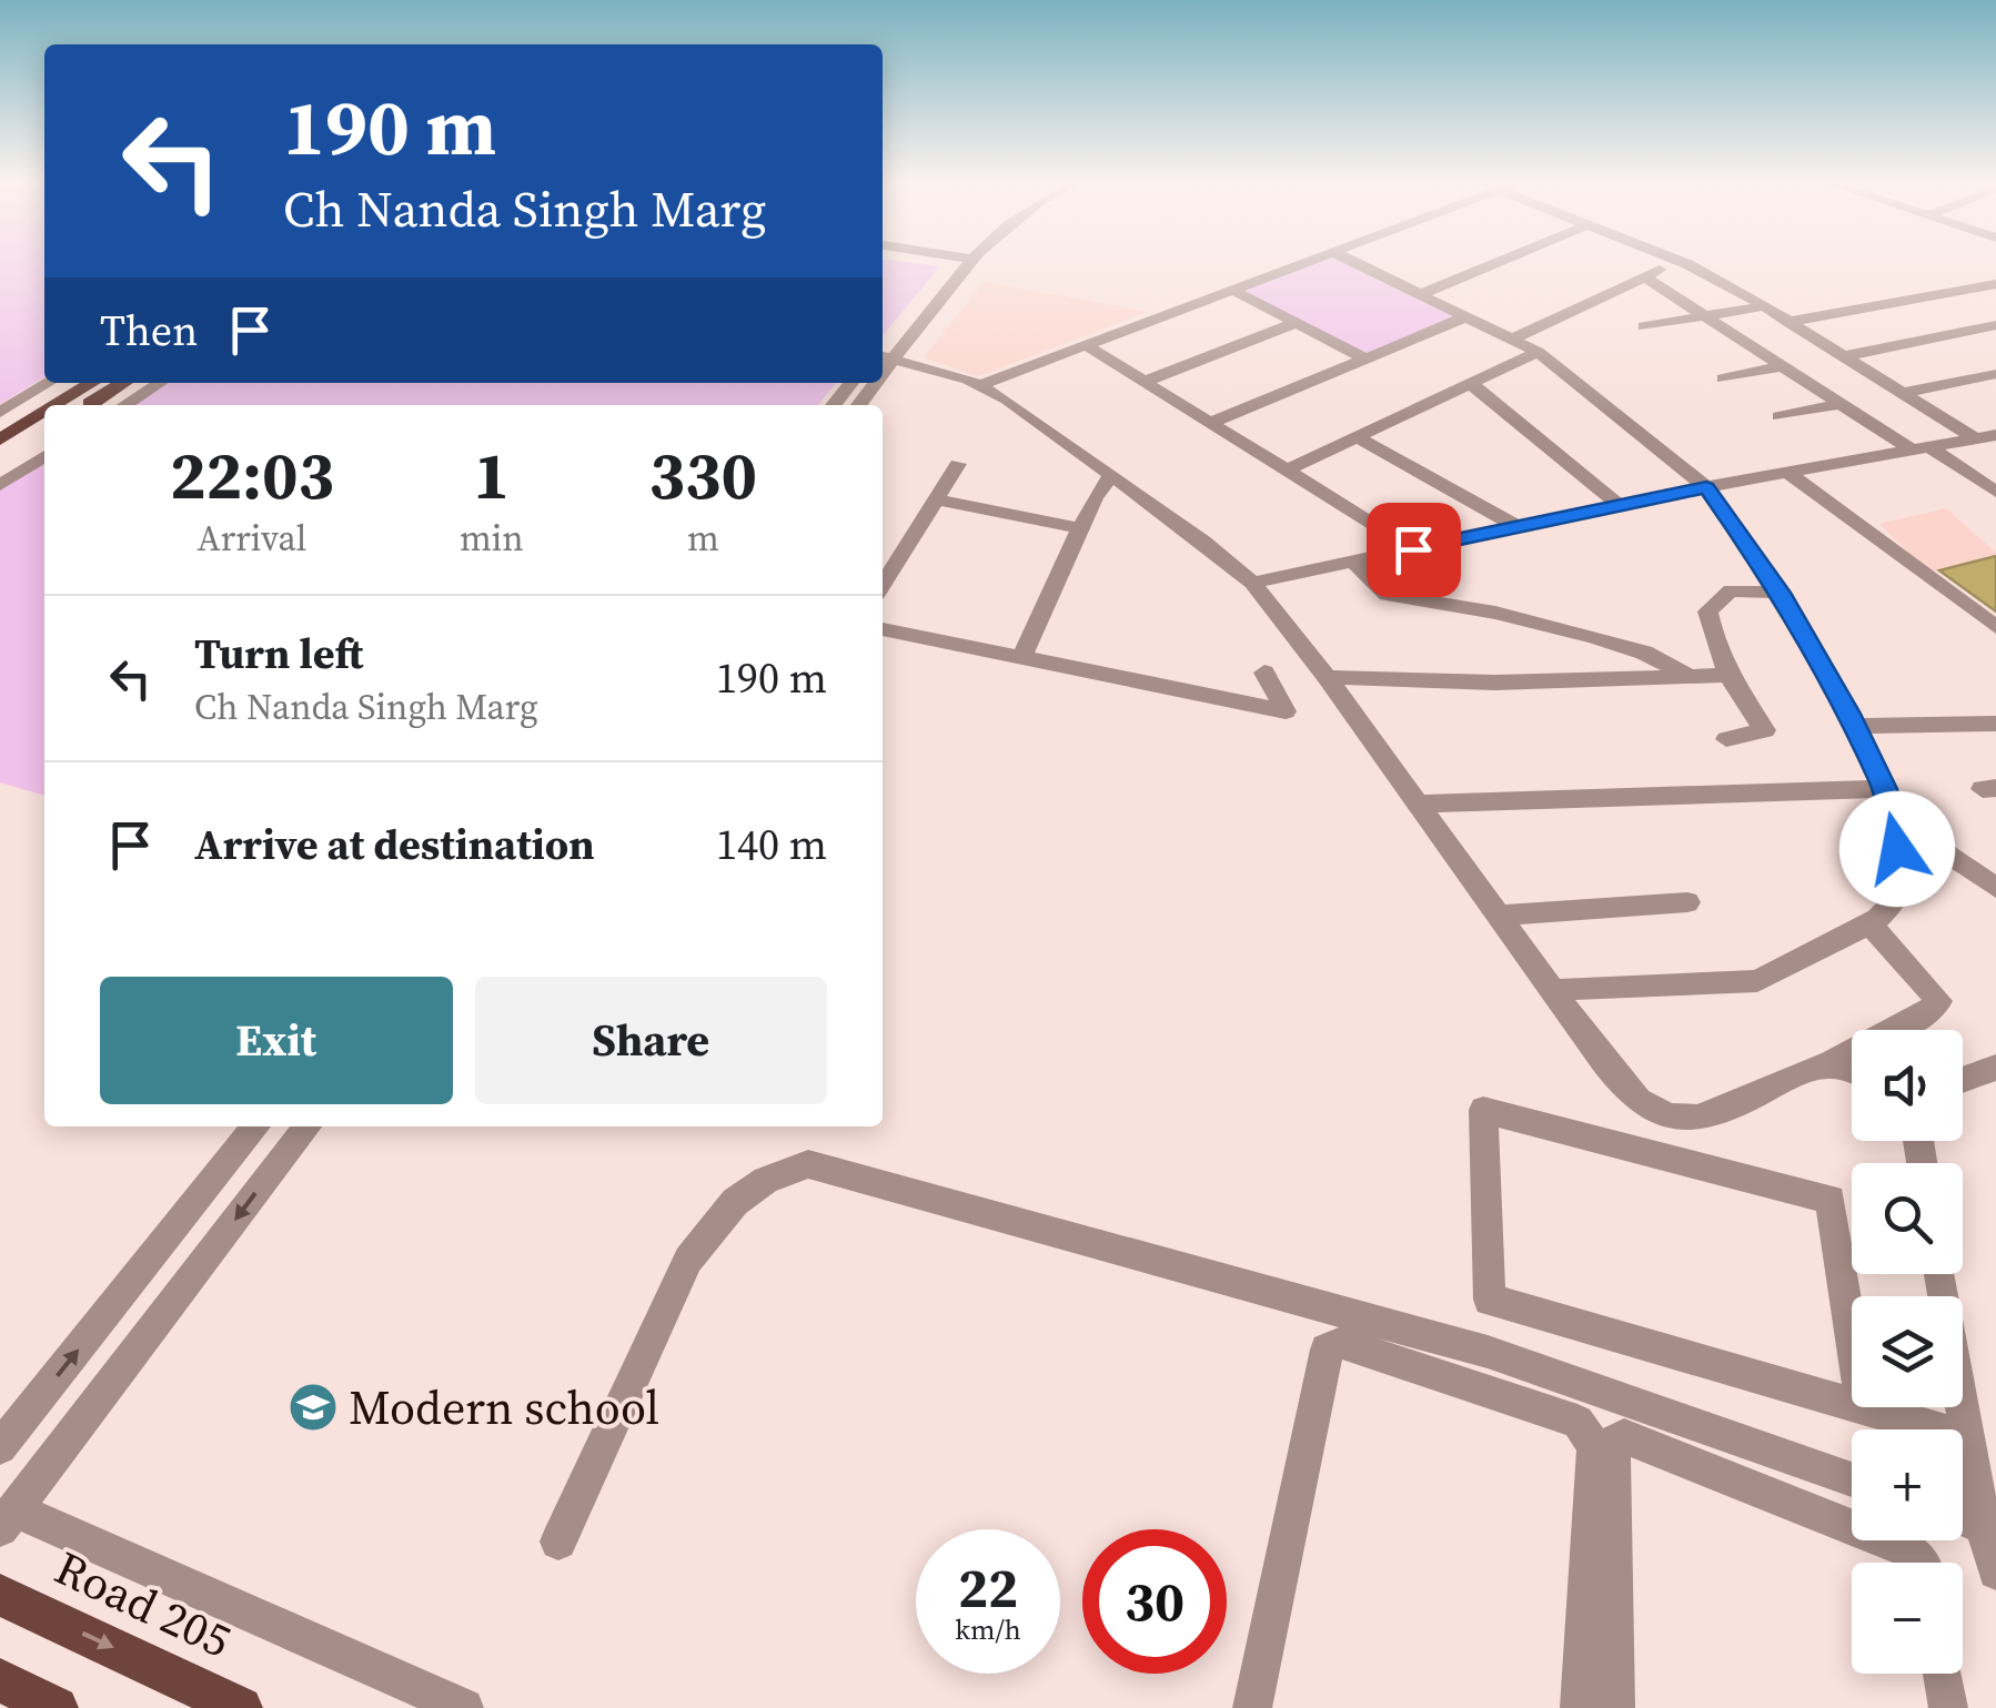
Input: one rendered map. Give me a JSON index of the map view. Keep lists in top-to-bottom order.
{
  "streets": {
    "main road": ["Road 205"]
  },
  "one_way": ["Road 205"],
  "places": {
    "school or university": ["Modern school"]
  },
  "page": {
    "turn": ["190 m", "Ch Nanda Singh Marg"],
    "then": "Then",
    "eta": [
      "22:03",
      "Arrival",
      "1",
      "min",
      "330",
      "m"
    ],
    "list": [
      {
        "name": "Turn left",
        "note": "Ch Nanda Singh Marg",
        "value": "190 m"
      },
      {
        "name": "Arrive at destination",
        "value": "140 m"
      }
    ],
    "buttons": ["Exit", "Share"],
    "map_buttons": ["+", "−"],
    "speed": "22 km/h",
    "limit": "30"
  }
}
